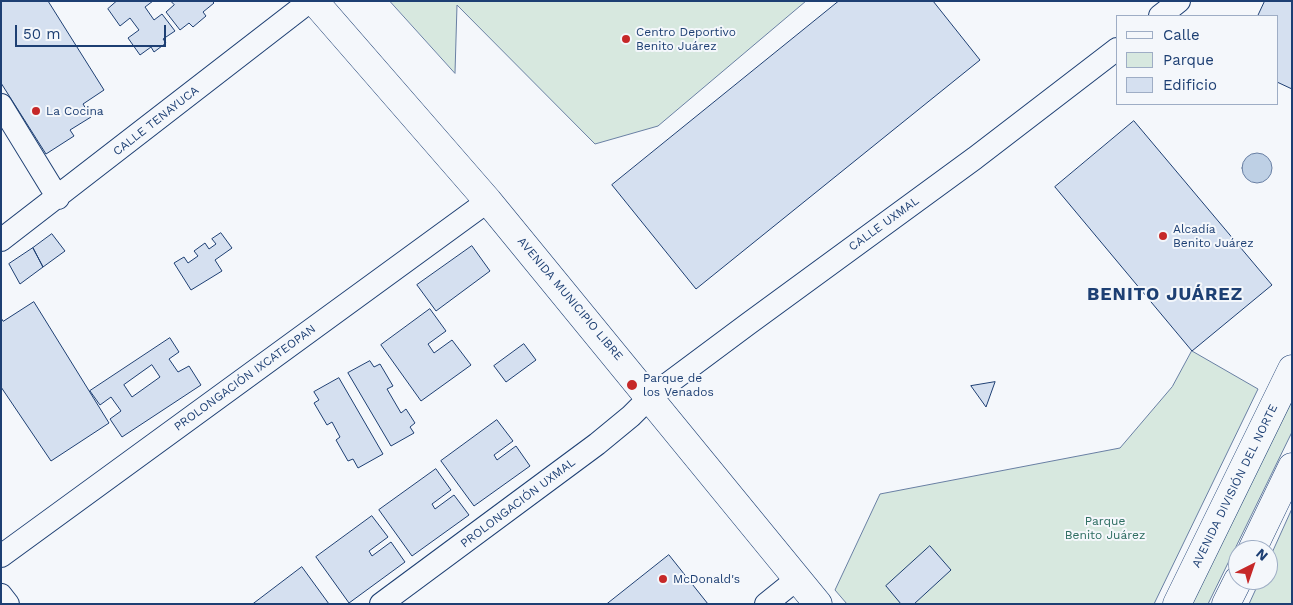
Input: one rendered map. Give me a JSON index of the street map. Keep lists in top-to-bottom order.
{
  "streets": {
    "main road": ["AVENIDA MUNICIPIO LIBRE", "AVENIDA DIVISIÓN DEL NORTE"],
    "street": [
      "CALLE TENAYUCA",
      "CALLE UXMAL",
      "PROLONGACIÓN IXCATEOPAN",
      "PROLONGACIÓN UXMAL"
    ]
  },
  "crossings": [
    ["CALLE UXMAL", "AVENIDA MUNICIPIO LIBRE"],
    ["CALLE UXMAL", "PROLONGACIÓN UXMAL"],
    ["AVENIDA MUNICIPIO LIBRE", "PROLONGACIÓN IXCATEOPAN"],
    ["AVENIDA MUNICIPIO LIBRE", "PROLONGACIÓN UXMAL"]
  ],
  "districts": ["BENITO JUÁREZ"],
  "parks": ["Parque Benito Juárez"],
  "places": [
    "Centro Deportivo Benito Juárez",
    "La Cocina",
    "Alcadía Benito Juárez",
    "Parque de los Venados",
    "McDonald's"
  ],
  "legend": ["Calle", "Parque", "Edificio"],
  "scale_bar": "50 m",
  "north": "top right"
}
